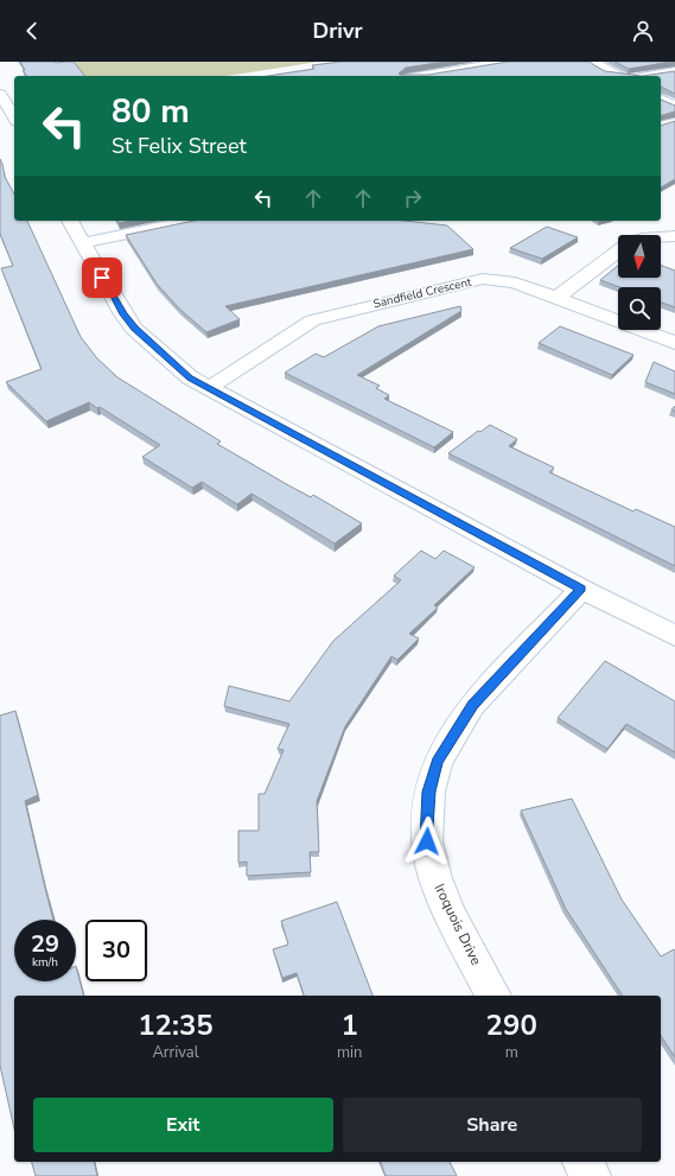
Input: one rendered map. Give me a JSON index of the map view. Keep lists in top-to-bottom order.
{
  "streets": {
    "street": ["Sandfield Crescent", "Iroquois Drive"]
  },
  "north": "bottom",
  "page": {
    "header": "Drivr",
    "turn": ["80 m", "St Felix Street"],
    "speed": "29 km/h",
    "limit": "30",
    "eta": [
      "12:35",
      "Arrival",
      "1",
      "min",
      "290",
      "m"
    ],
    "buttons": ["Exit", "Share"]
  }
}
